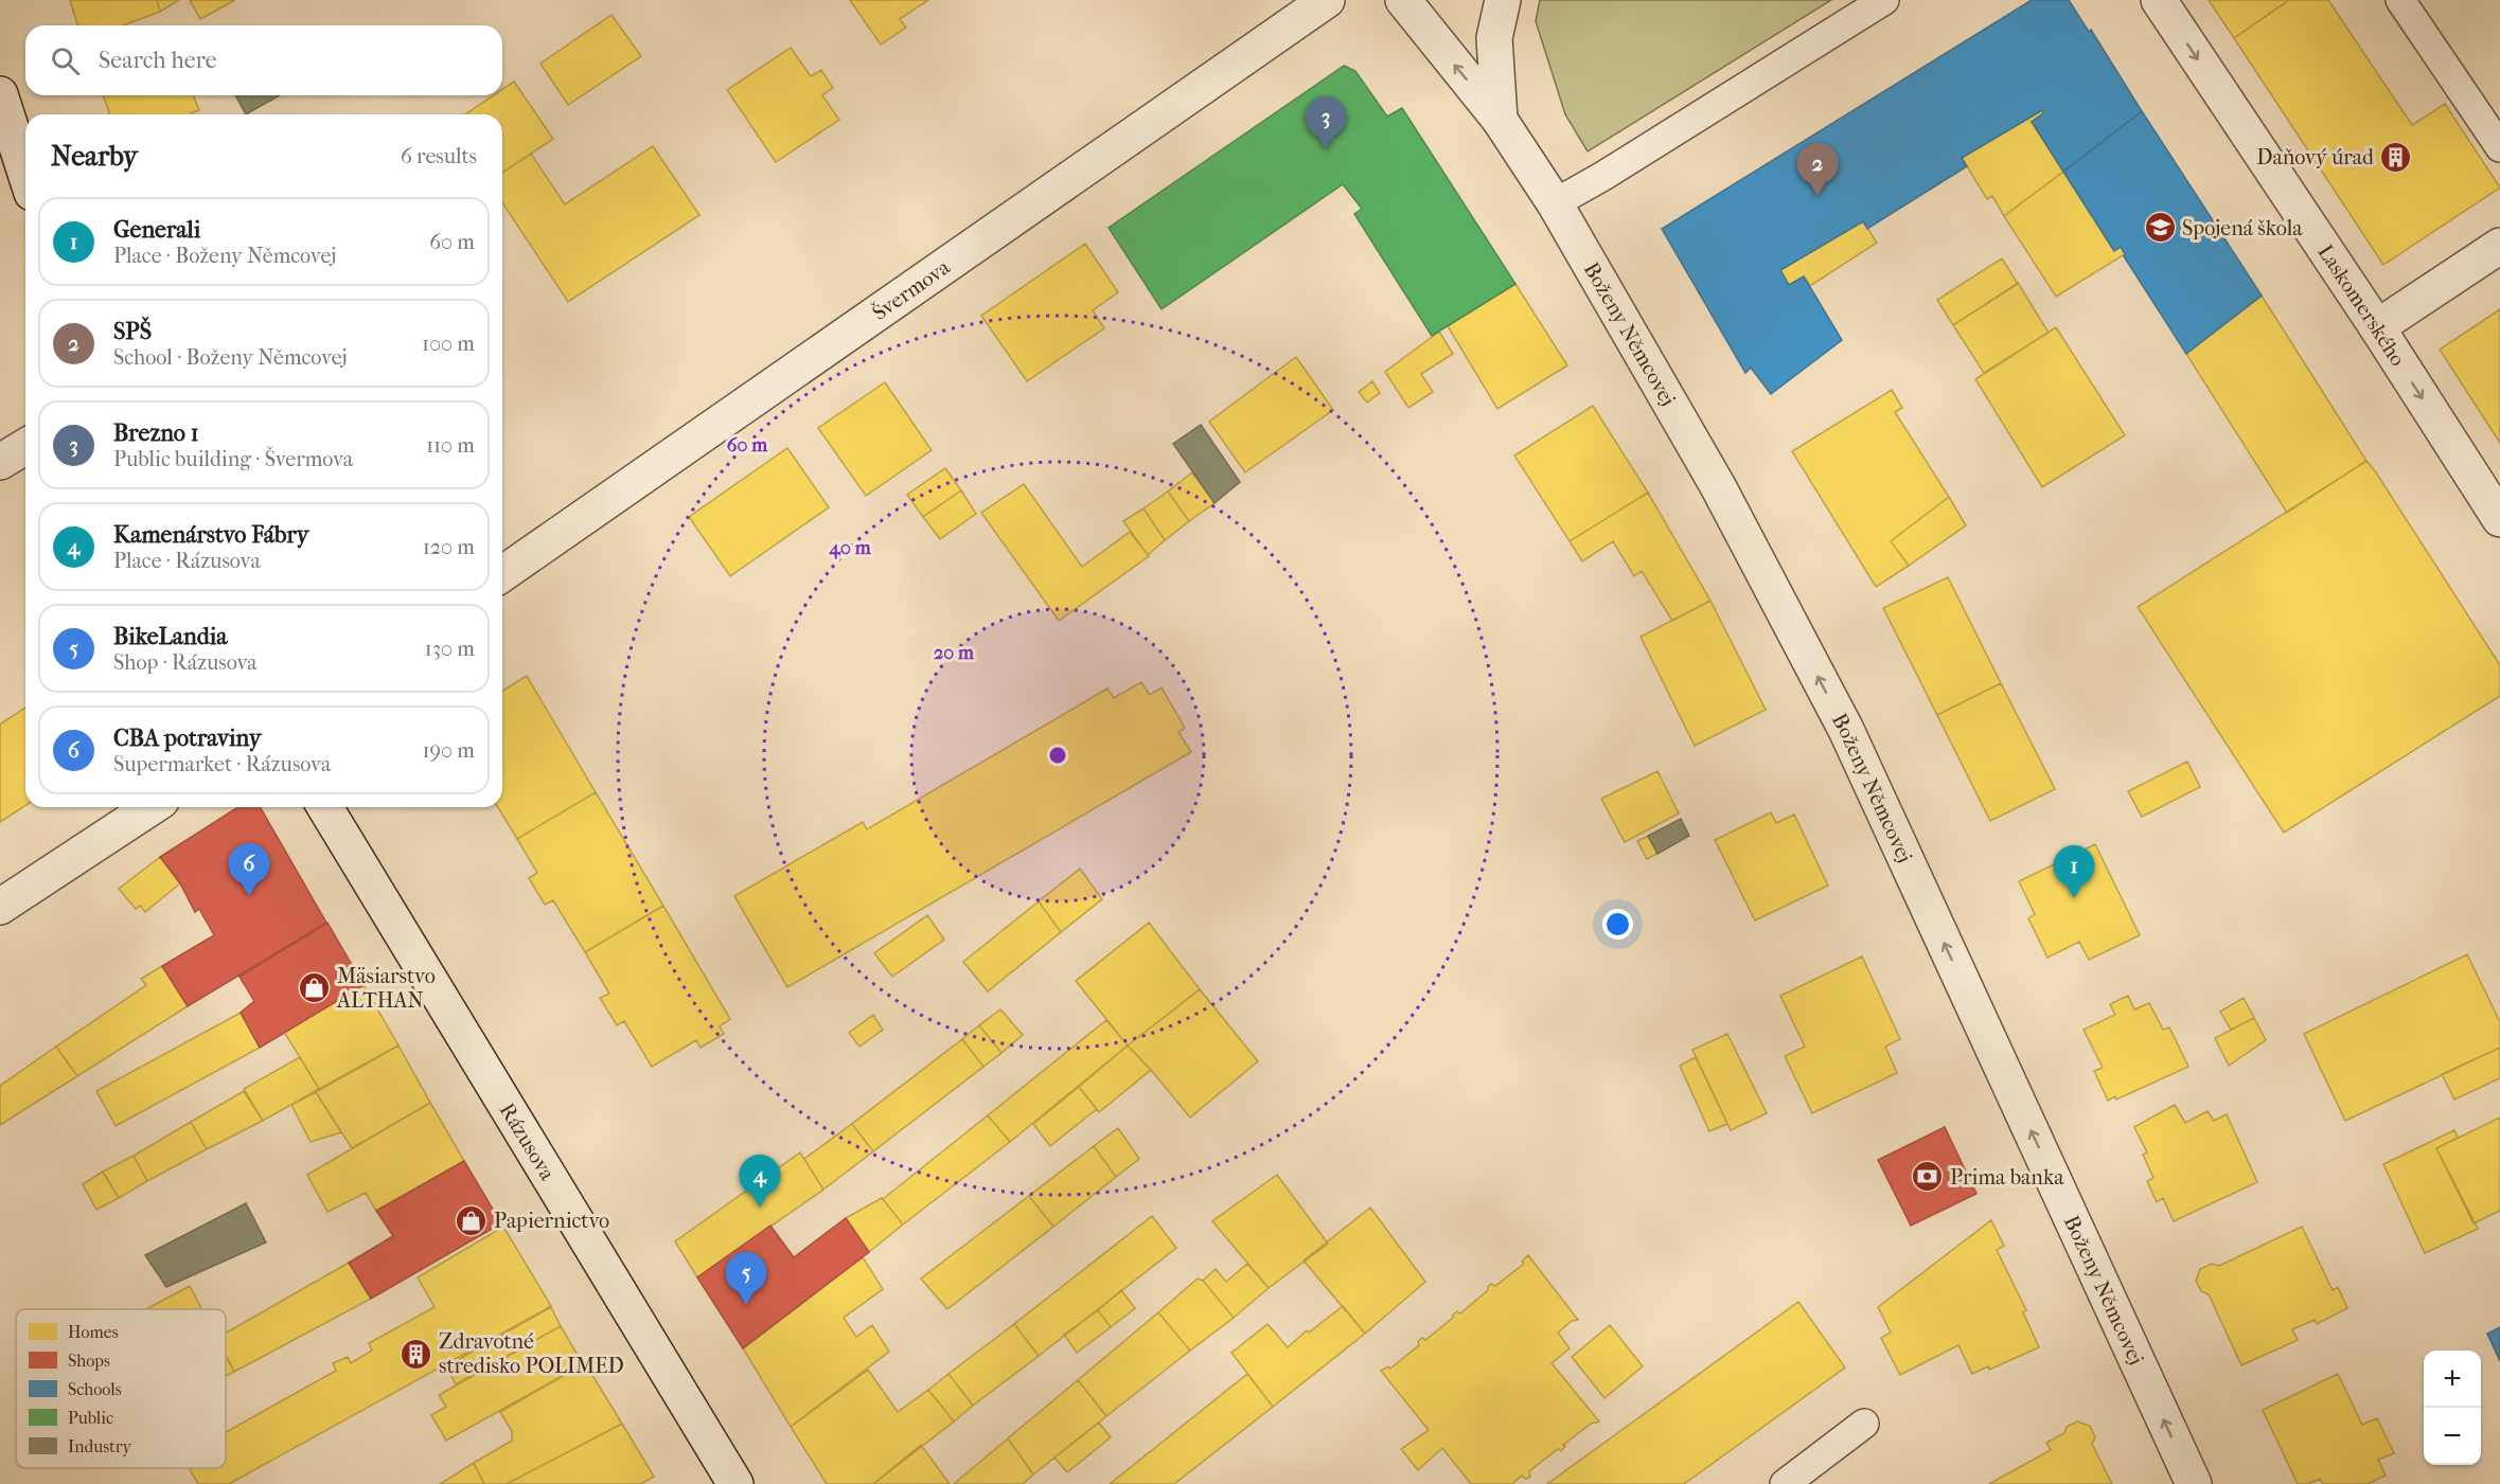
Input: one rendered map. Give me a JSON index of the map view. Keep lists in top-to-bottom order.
{
  "streets": {
    "street": [
      "Švermova",
      "Laskomerského",
      "Boženy Němcovej",
      "Rázusova"
    ]
  },
  "one_way": ["Laskomerského", "Boženy Němcovej"],
  "places": {
    "building": ["Daňový úrad", "Zdravotné stredisko POLIMED"],
    "school or university": ["Spojená škola"],
    "shop": ["Mäsiarstvo ALTHAN", "Papiernictvo"],
    "bank": ["Prima banka"]
  },
  "legend": [
    "Homes",
    "Shops",
    "Schools",
    "Public",
    "Industry"
  ],
  "page": {
    "search": "Search here",
    "pins": [
      "3",
      "2",
      "6",
      "1",
      "4",
      "5"
    ],
    "heading": ["Nearby", "6 results"],
    "list": [
      {
        "mark": "1",
        "name": "Generali",
        "note": "Place · Boženy Němcovej",
        "value": "60 m"
      },
      {
        "mark": "2",
        "name": "SPŠ",
        "note": "School · Boženy Němcovej",
        "value": "100 m"
      },
      {
        "mark": "3",
        "name": "Brezno 1",
        "note": "Public building · Švermova",
        "value": "110 m"
      },
      {
        "mark": "4",
        "name": "Kamenárstvo Fábry",
        "note": "Place · Rázusova",
        "value": "120 m"
      },
      {
        "mark": "5",
        "name": "BikeLandia",
        "note": "Shop · Rázusova",
        "value": "130 m"
      },
      {
        "mark": "6",
        "name": "CBA potraviny",
        "note": "Supermarket · Rázusova",
        "value": "190 m"
      }
    ],
    "map_buttons": ["+", "−"]
  },
  "rings": ["60 m", "40 m", "20 m"]
}
